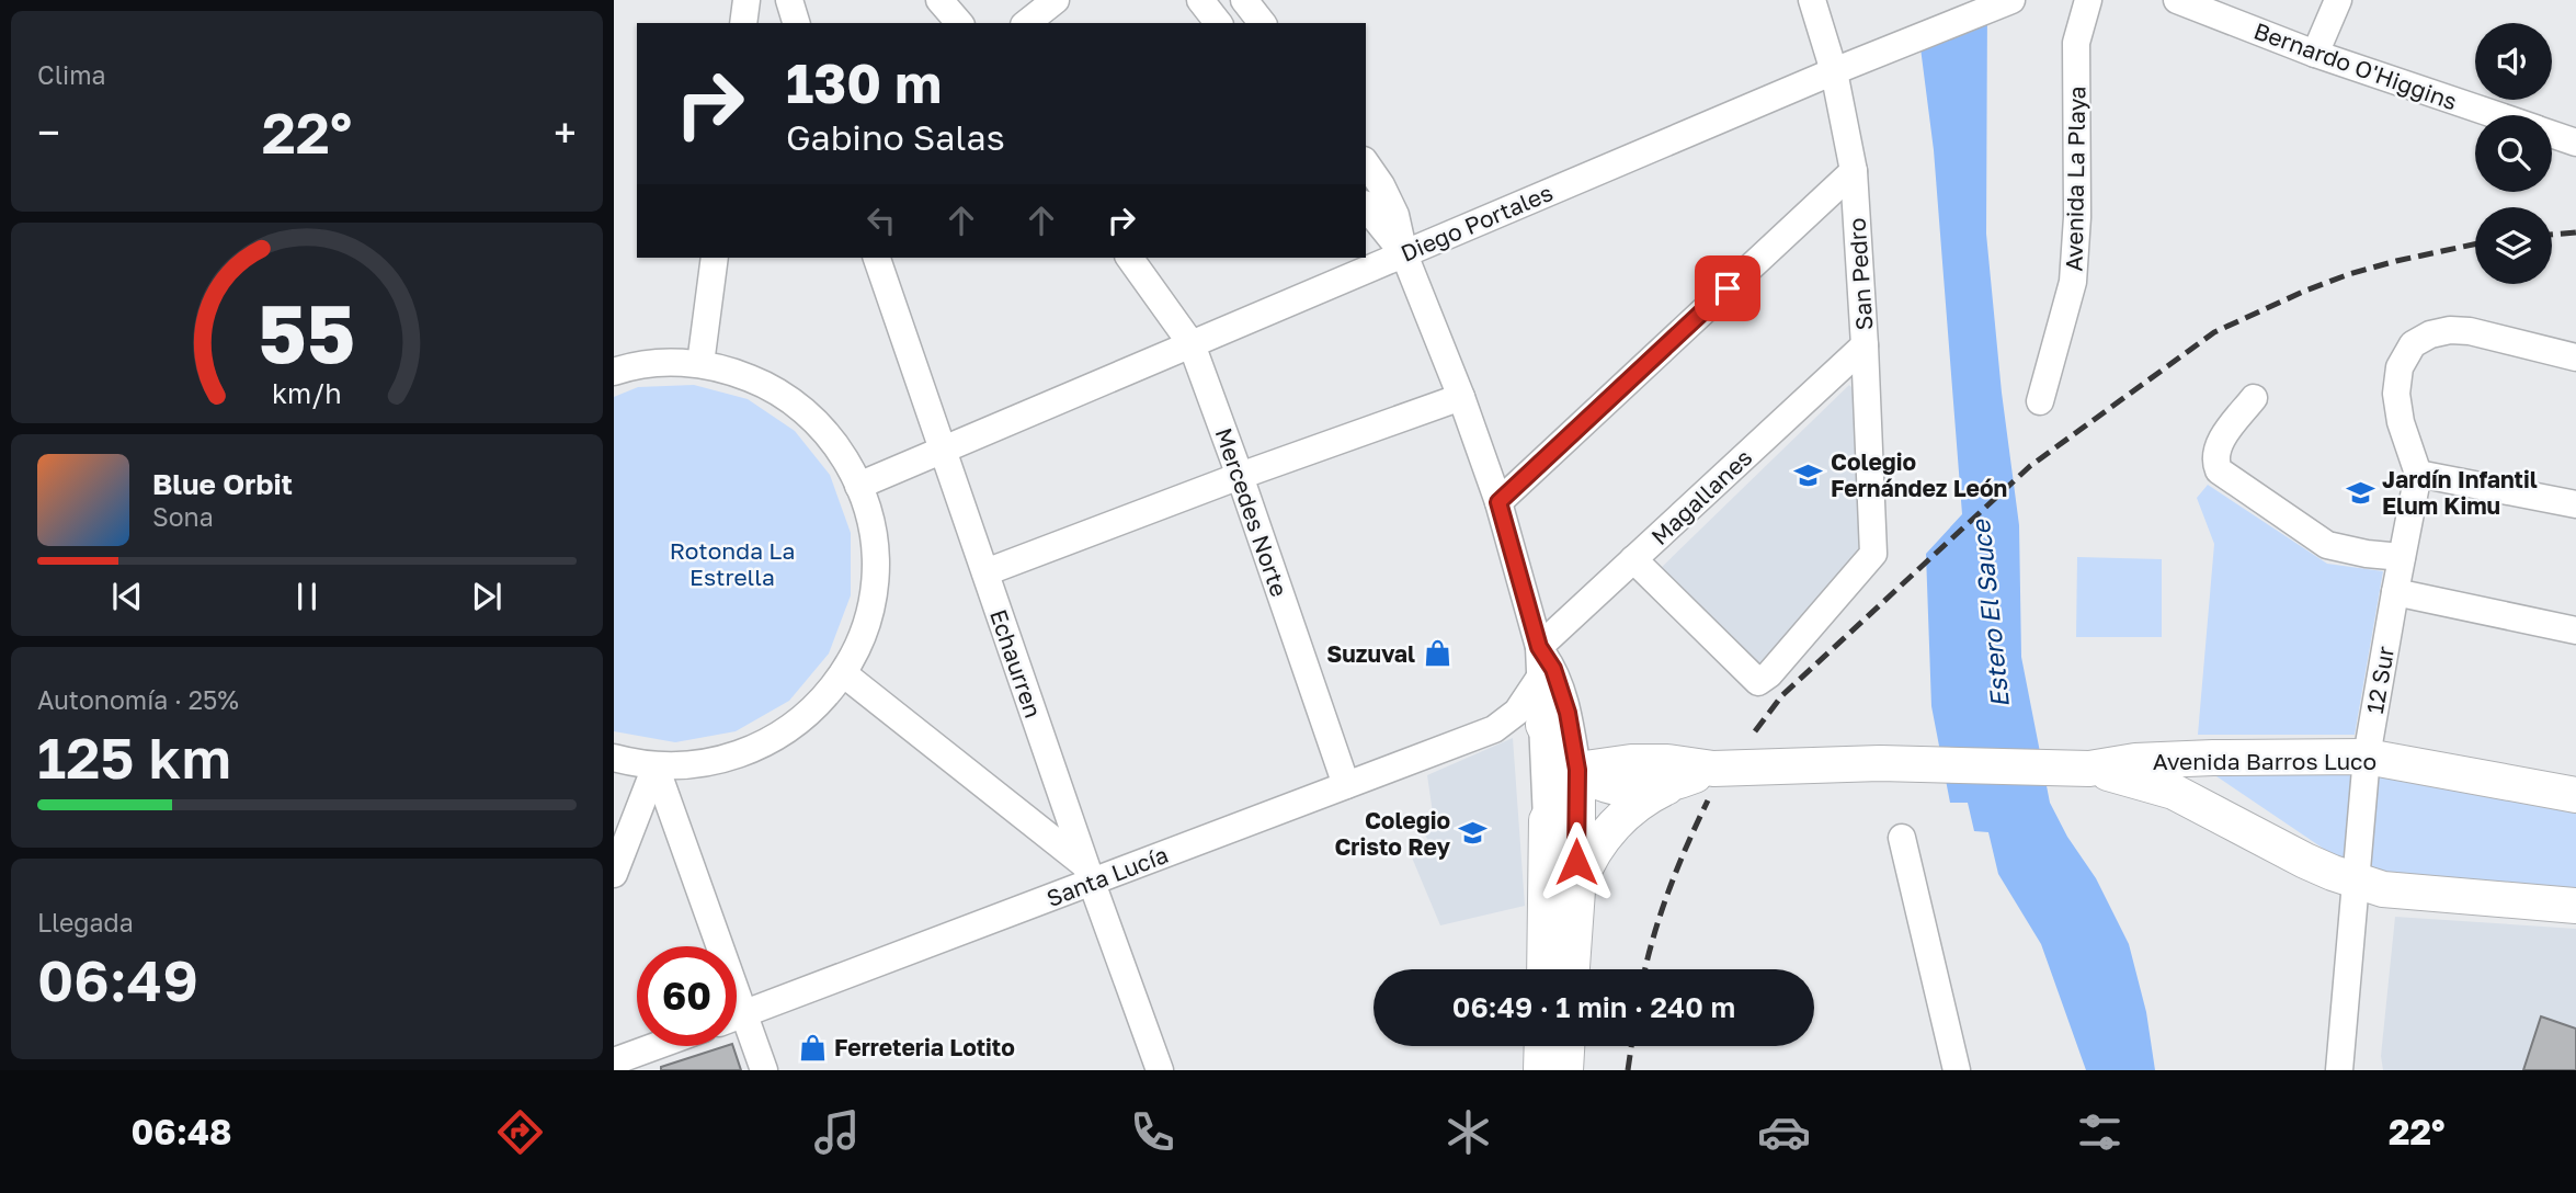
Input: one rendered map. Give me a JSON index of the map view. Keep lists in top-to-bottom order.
{
  "streets": {
    "main road": ["Avenida Barros Luco"],
    "street": [
      "Bernardo O'Higgins",
      "Avenida La Playa",
      "Diego Portales",
      "San Pedro",
      "Magallanes",
      "Mercedes Norte",
      "Echaurren",
      "12 Sur",
      "Santa Lucía"
    ]
  },
  "crossings": [
    ["Diego Portales", "San Pedro"],
    ["Diego Portales", "Mercedes Norte"],
    ["Diego Portales", "Echaurren"],
    ["San Pedro", "Magallanes"],
    ["Mercedes Norte", "Santa Lucía"],
    ["Echaurren", "Santa Lucía"],
    ["12 Sur", "Avenida Barros Luco"]
  ],
  "water": ["Estero El Sauce"],
  "parks": ["Rotonda La Estrella"],
  "places": {
    "school or university": ["Colegio Fernández León", "Jardín Infantil Elum Kimu", "Colegio Cristo Rey"],
    "shop": ["Suzuval", "Ferreteria Lotito"]
  },
  "page": {
    "tile": [
      "Clima",
      ["Autonomía · 25%", "125 km"],
      ["Llegada", "06:49"]
    ],
    "turn": ["130 m", "Gabino Salas"],
    "heat": ["−", "22°", "+"],
    "song": ["Blue Orbit", "Sona"],
    "limit": "60",
    "trip": "06:49 · 1 min · 240 m",
    "tabs": ["06:48", "22°"],
    "gauge": ["55", "km/h"]
  }
}
